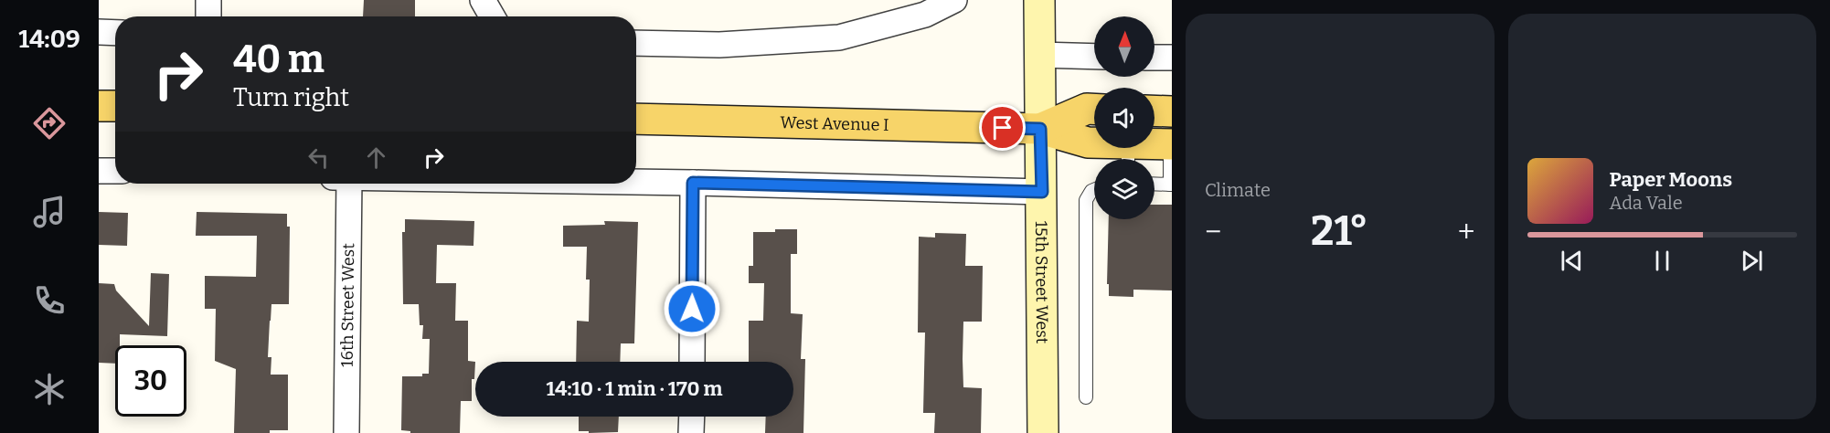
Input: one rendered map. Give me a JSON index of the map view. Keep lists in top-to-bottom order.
{
  "streets": {
    "main road": ["West Avenue I"],
    "street": ["15th Street West", "16th Street West"]
  },
  "crossings": [
    ["West Avenue I", "15th Street West"]
  ],
  "north": "top",
  "page": {
    "tabs": "14:09",
    "tile": "Climate",
    "turn": ["40 m", "Turn right"],
    "song": ["Paper Moons", "Ada Vale"],
    "heat": ["−", "21°", "+"],
    "limit": "30",
    "trip": "14:10 · 1 min · 170 m"
  }
}
